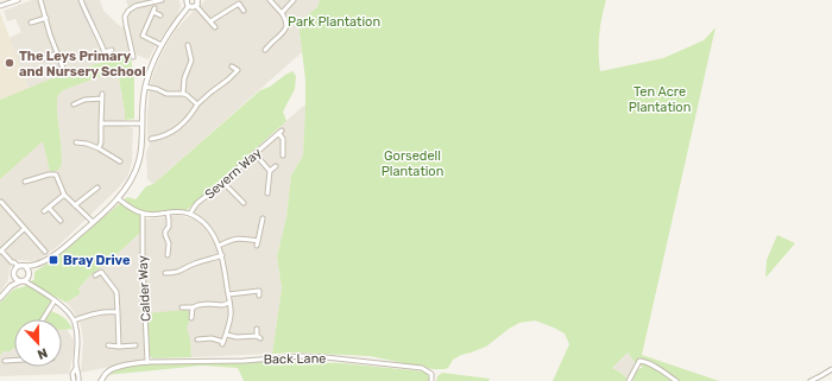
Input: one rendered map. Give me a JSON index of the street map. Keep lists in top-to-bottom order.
{
  "streets": {
    "street": ["Severn Way", "Calder Way", "Back Lane"]
  },
  "crossings": [
    ["Calder Way", "Back Lane"]
  ],
  "parks": ["Park Plantation", "Ten Acre Plantation", "Gorsedell Plantation"],
  "places": {
    "other": ["The Leys Primary and Nursery School"],
    "transit": ["Bray Drive"]
  },
  "north": "bottom"
}
